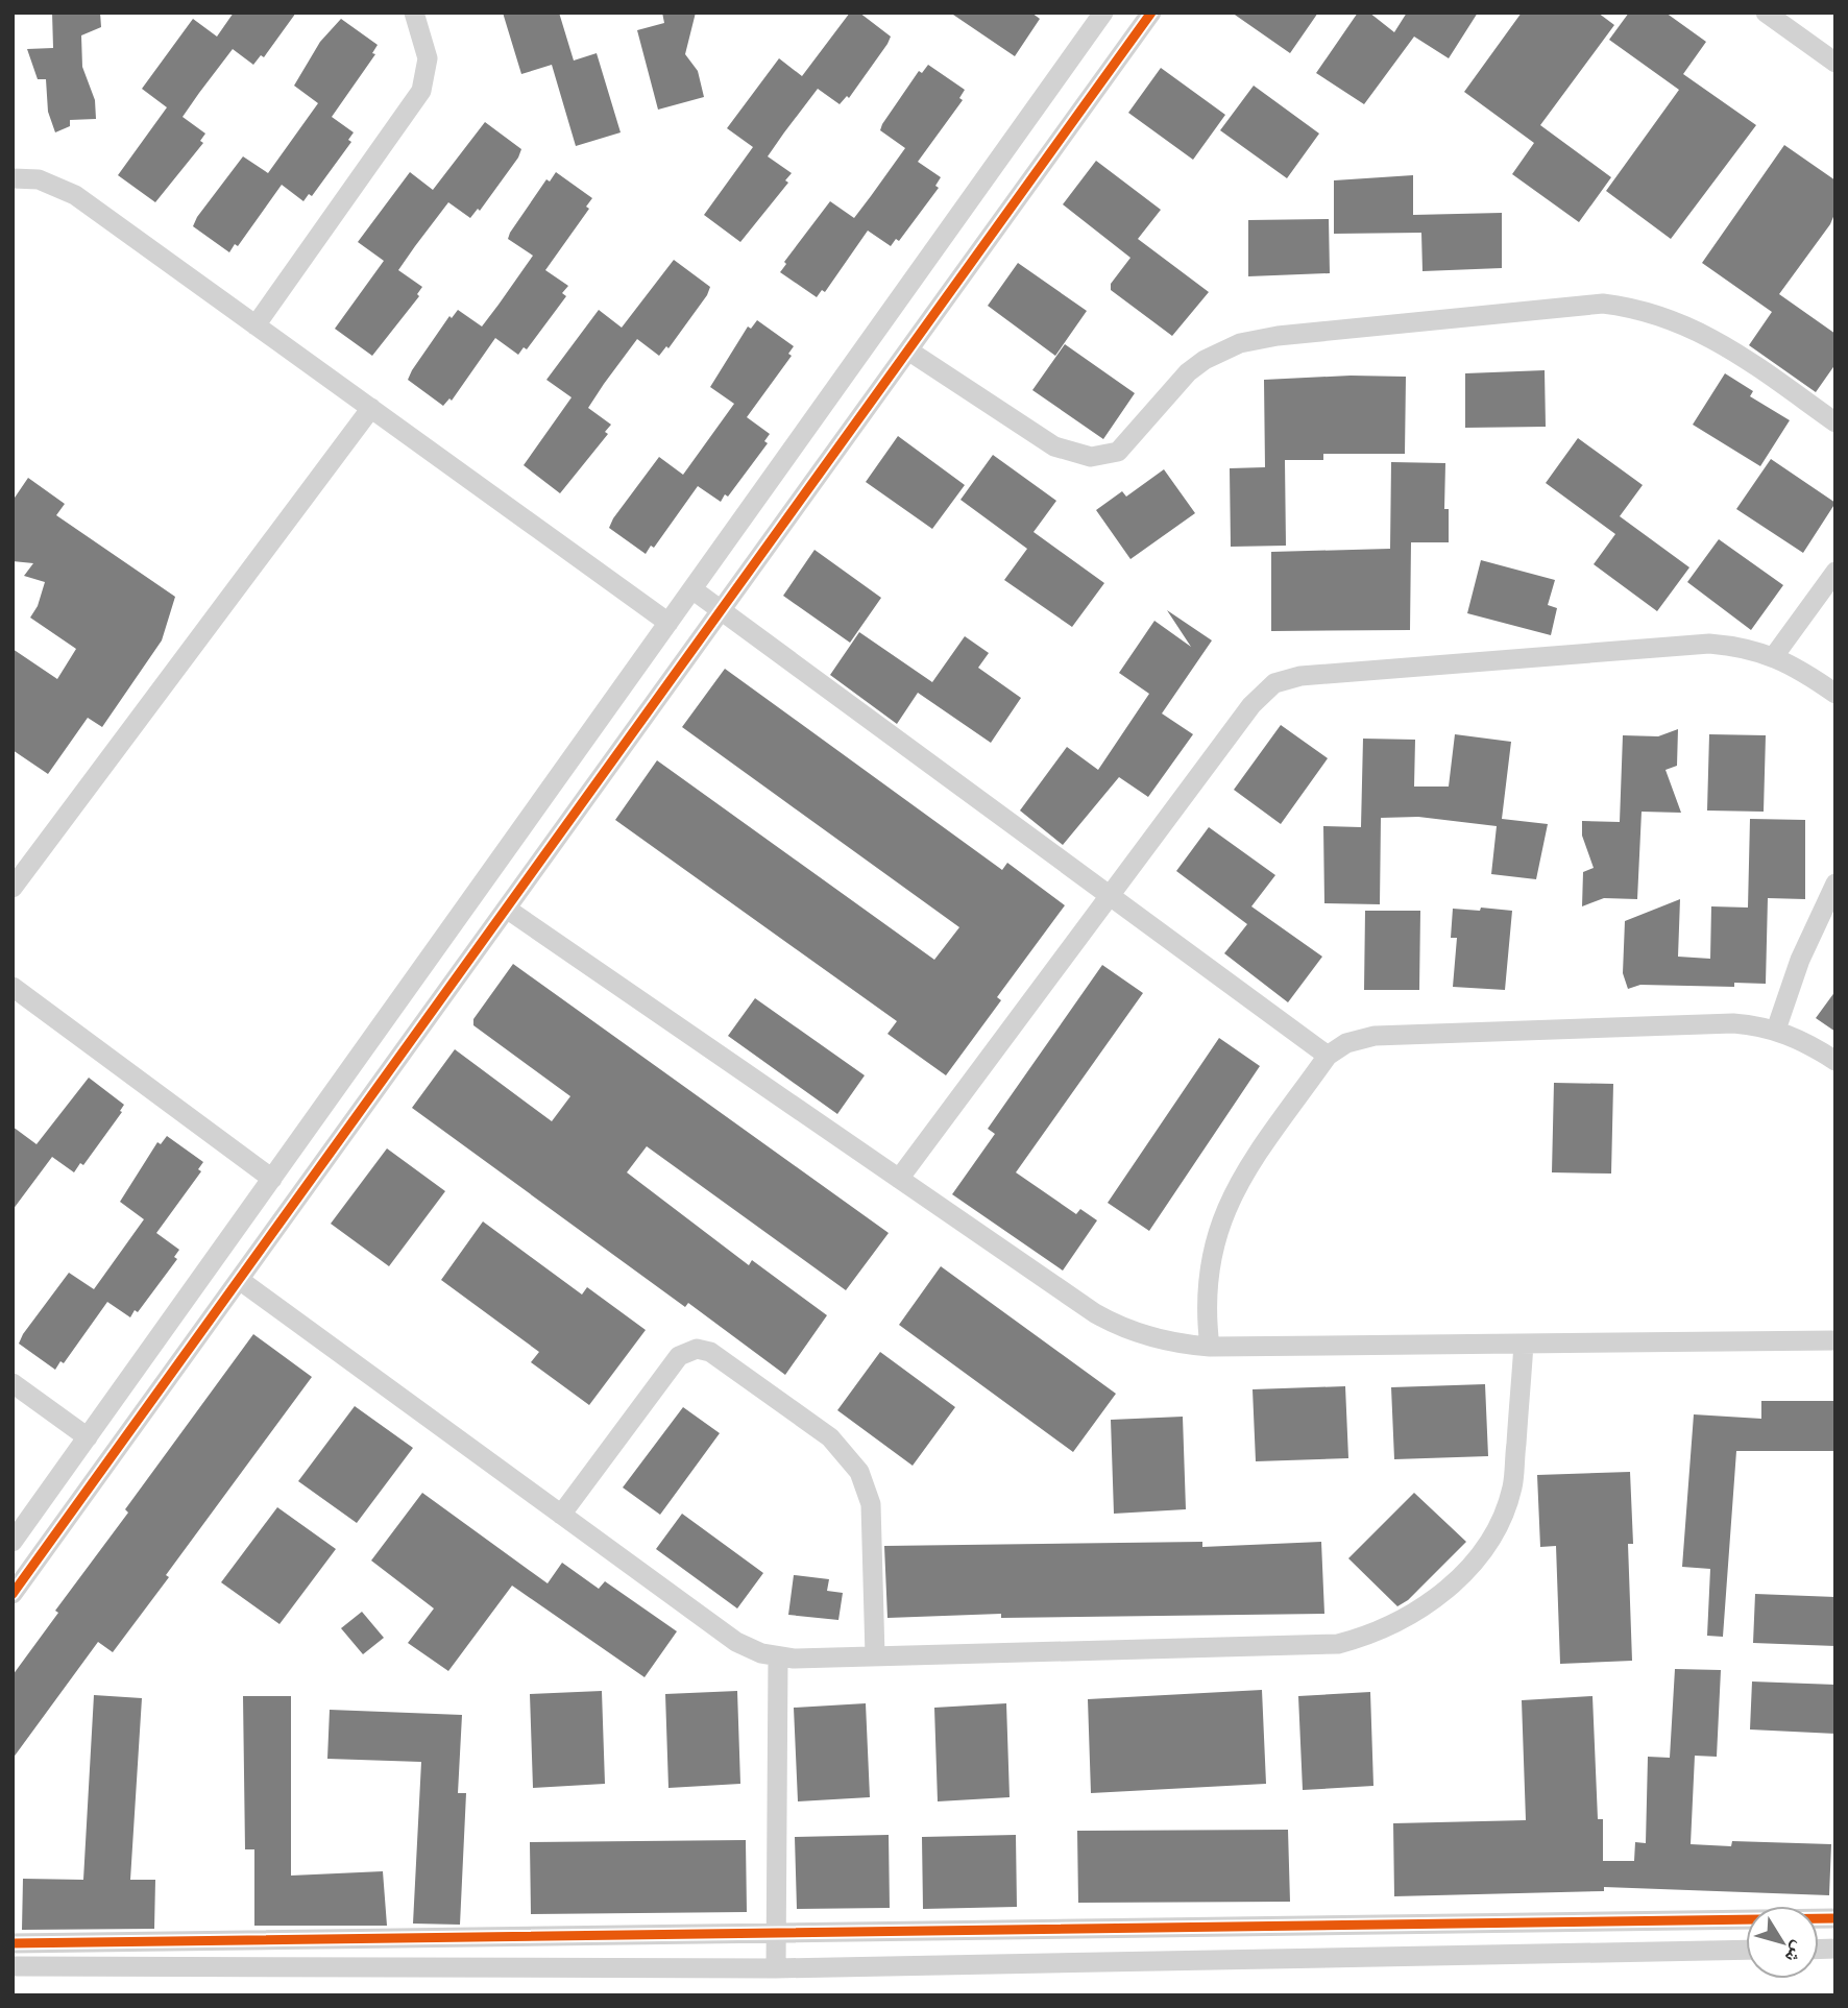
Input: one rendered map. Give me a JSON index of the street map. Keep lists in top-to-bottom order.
{
  "north": "bottom right"
}
